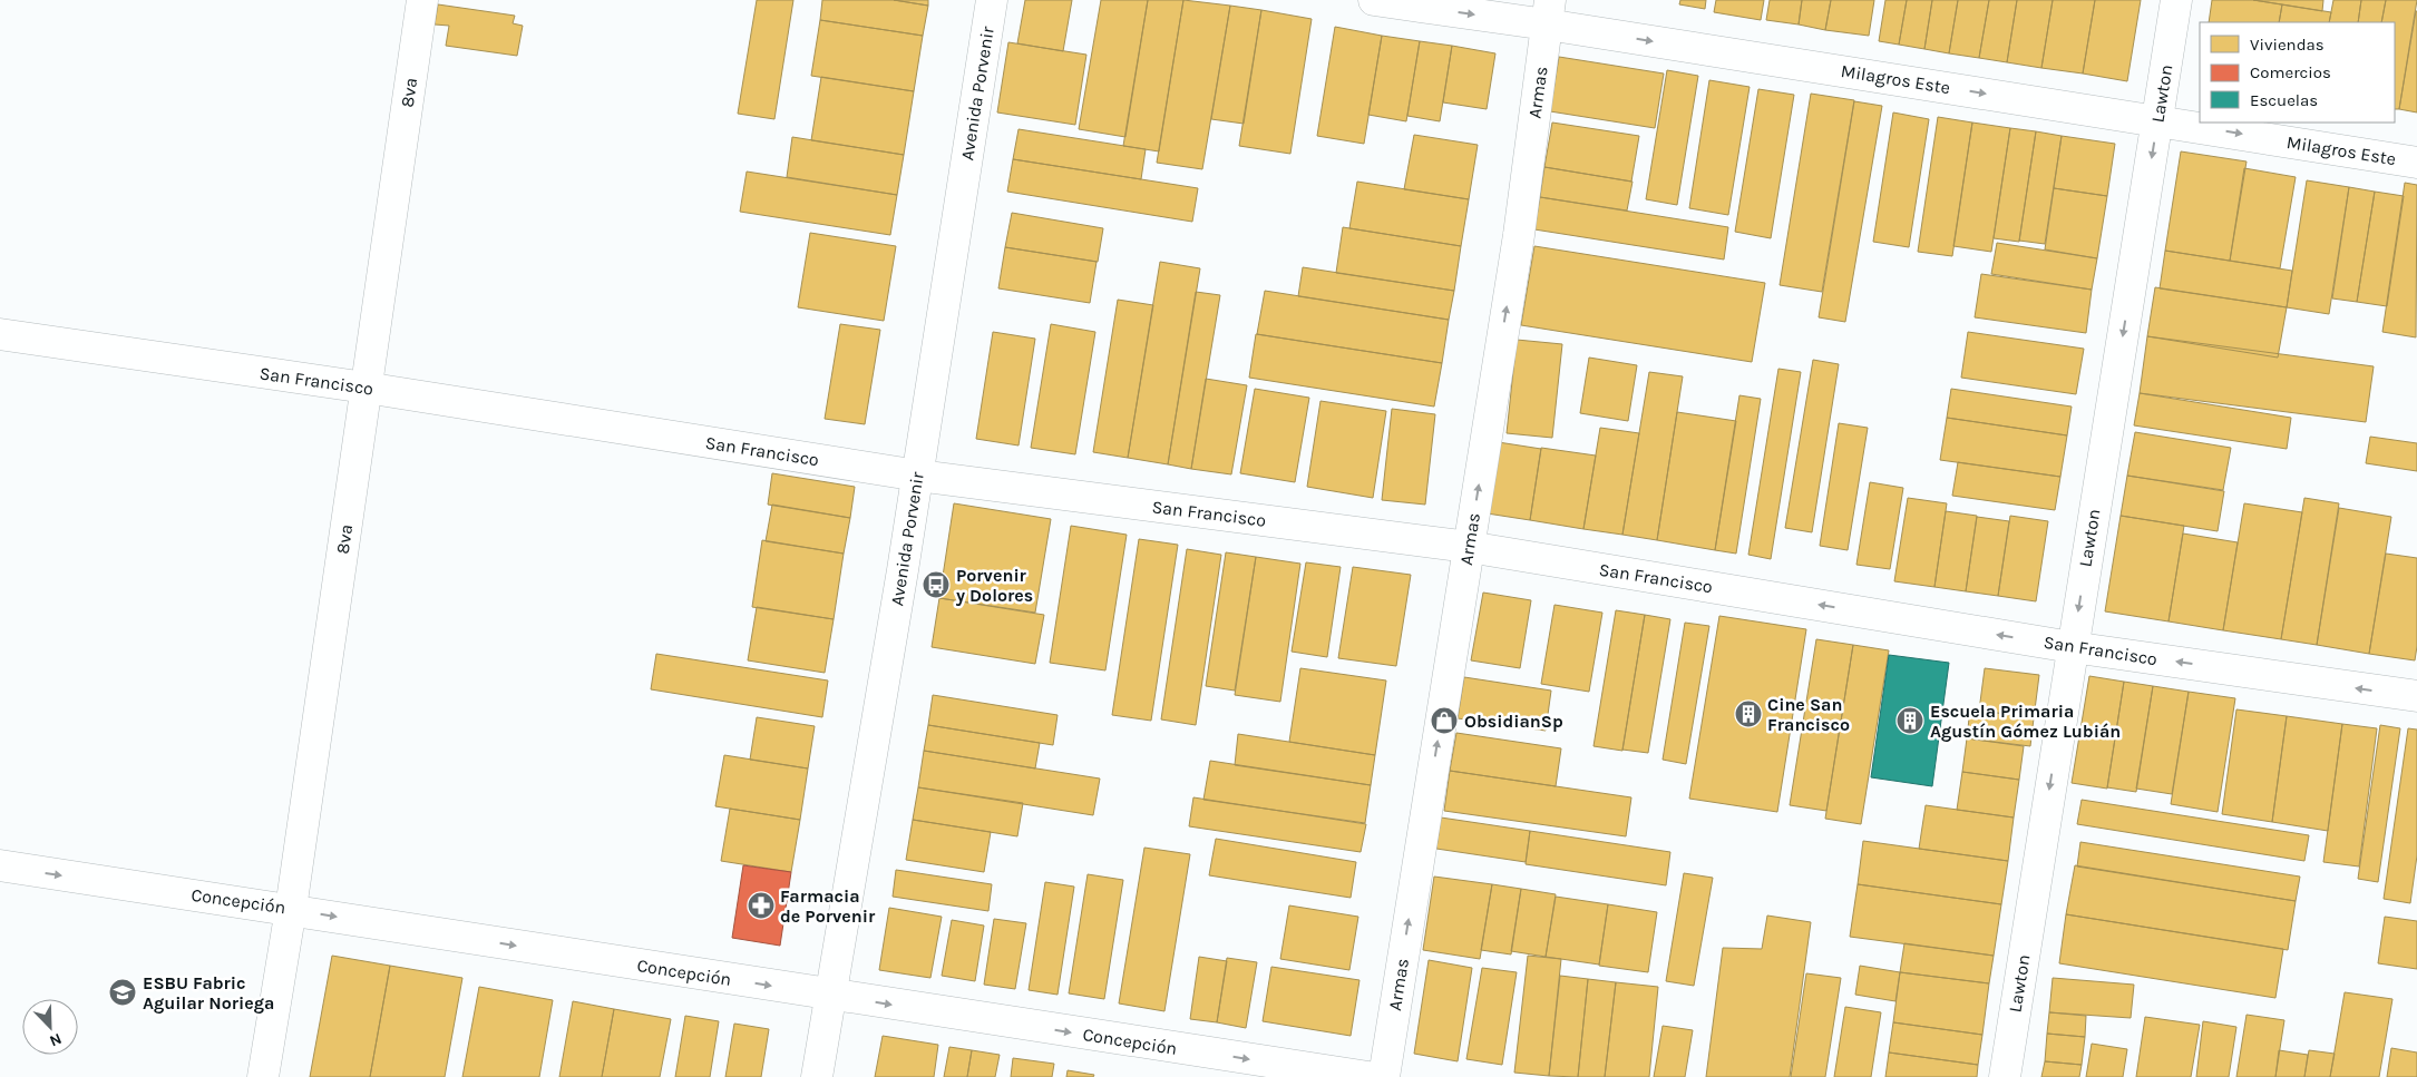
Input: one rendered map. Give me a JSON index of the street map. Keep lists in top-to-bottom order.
{
  "streets": {
    "street": [
      "Milagros Este",
      "8va",
      "Armas",
      "Avenida Porvenir",
      "Lawton",
      "San Francisco",
      "Concepción"
    ]
  },
  "crossings": [
    ["Milagros Este", "Armas"],
    ["Milagros Este", "Lawton"],
    ["8va", "San Francisco"],
    ["8va", "Concepción"],
    ["Armas", "San Francisco"],
    ["Avenida Porvenir", "San Francisco"],
    ["Avenida Porvenir", "Concepción"],
    ["Lawton", "San Francisco"]
  ],
  "one_way": [
    "Milagros Este",
    "Armas",
    "Lawton",
    "San Francisco",
    "Concepción"
  ],
  "places": {
    "bus stop": ["Porvenir y Dolores"],
    "building": ["Cine San Francisco", "Escuela Primaria Agustín Gómez Lubián"],
    "shop": ["ObsidianSp"],
    "pharmacy": ["Farmacia de Porvenir"],
    "school or university": ["ESBU Fabric Aguilar Noriega"]
  },
  "legend": ["Viviendas", "Comercios", "Escuelas"],
  "north": "bottom right"
}
